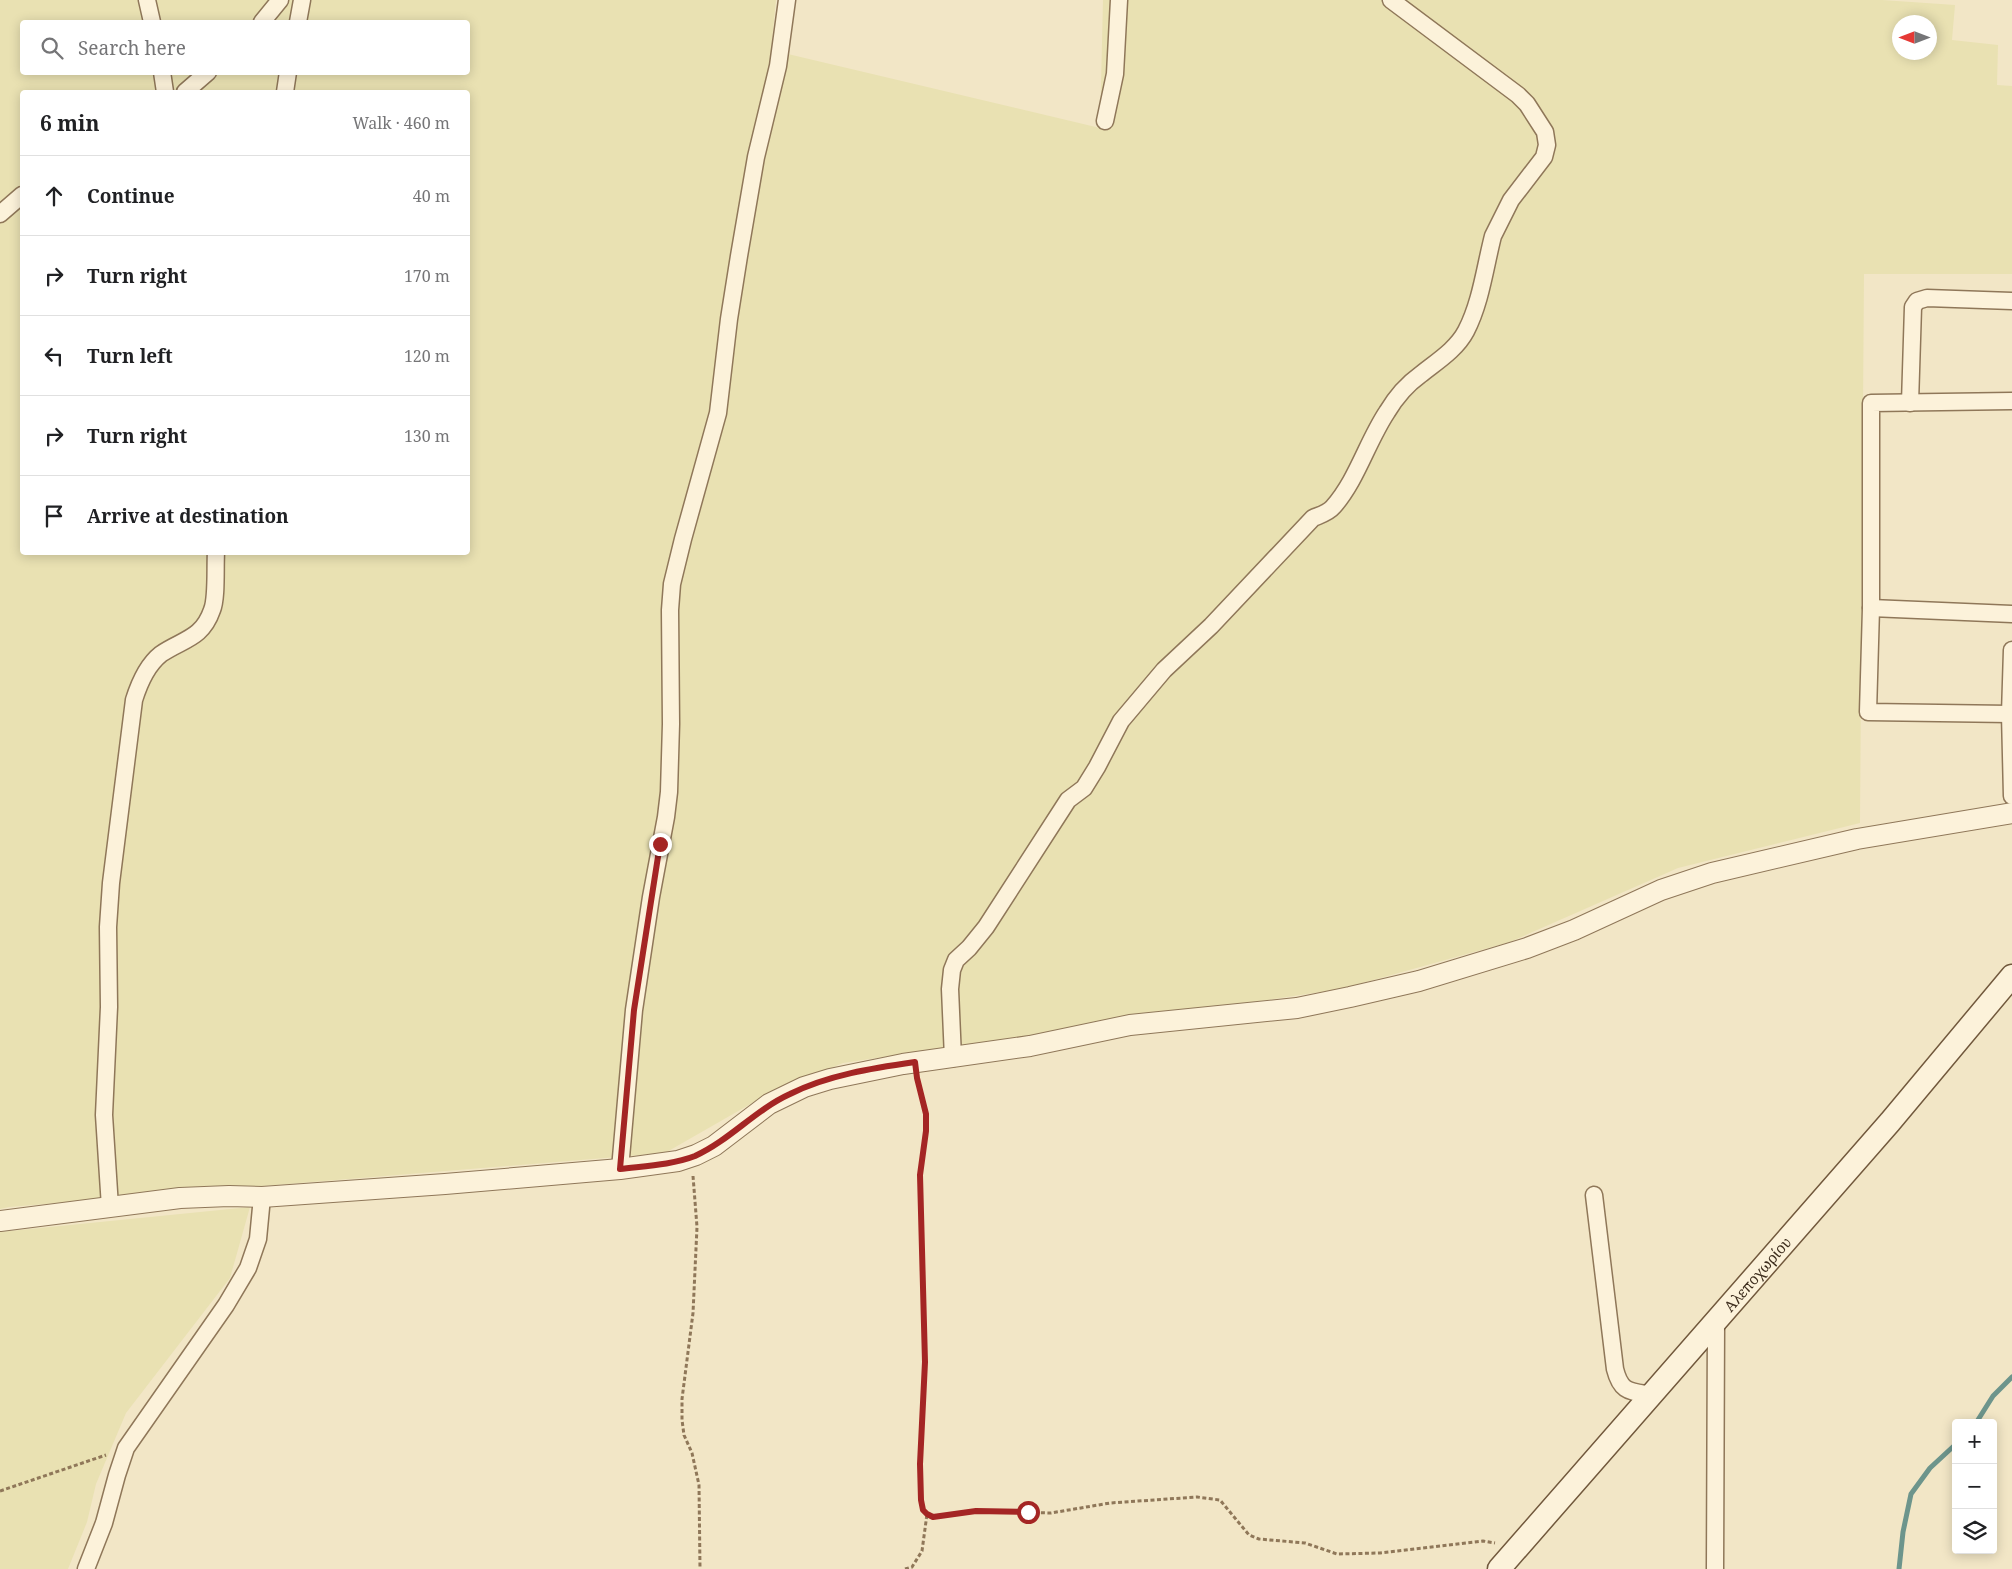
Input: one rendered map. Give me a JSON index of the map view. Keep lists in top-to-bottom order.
{
  "streets": {
    "main road": ["Αλεποχωρίου"]
  },
  "north": "left",
  "page": {
    "search": "Search here",
    "heading": ["6 min", "Walk · 460 m"],
    "list": [
      ["Continue", "40 m"],
      ["Turn right", "170 m"],
      ["Turn left", "120 m"],
      ["Turn right", "130 m"],
      "Arrive at destination"
    ],
    "map_buttons": ["+", "−"]
  }
}
